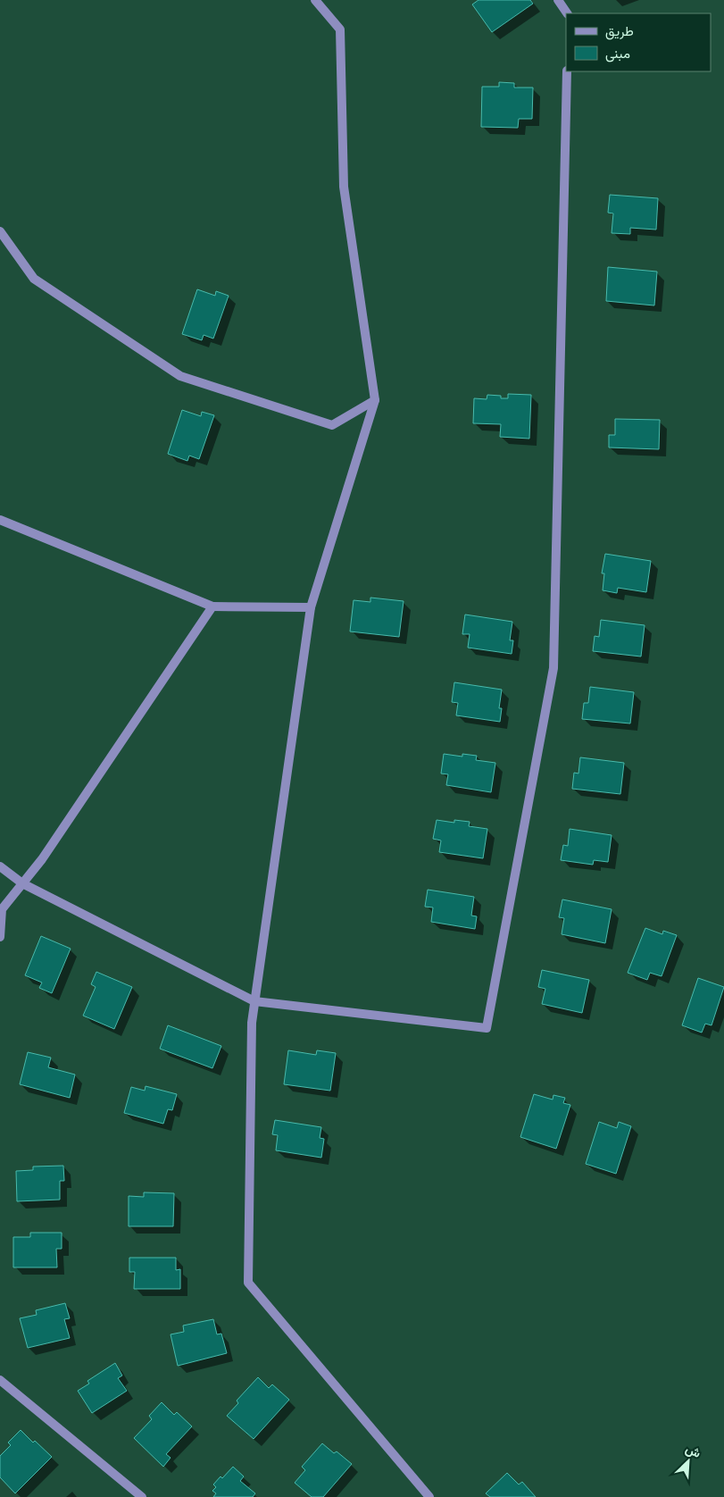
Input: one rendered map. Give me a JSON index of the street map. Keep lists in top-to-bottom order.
{
  "legend": ["طريق", "مبنى"],
  "north": "top right"
}
